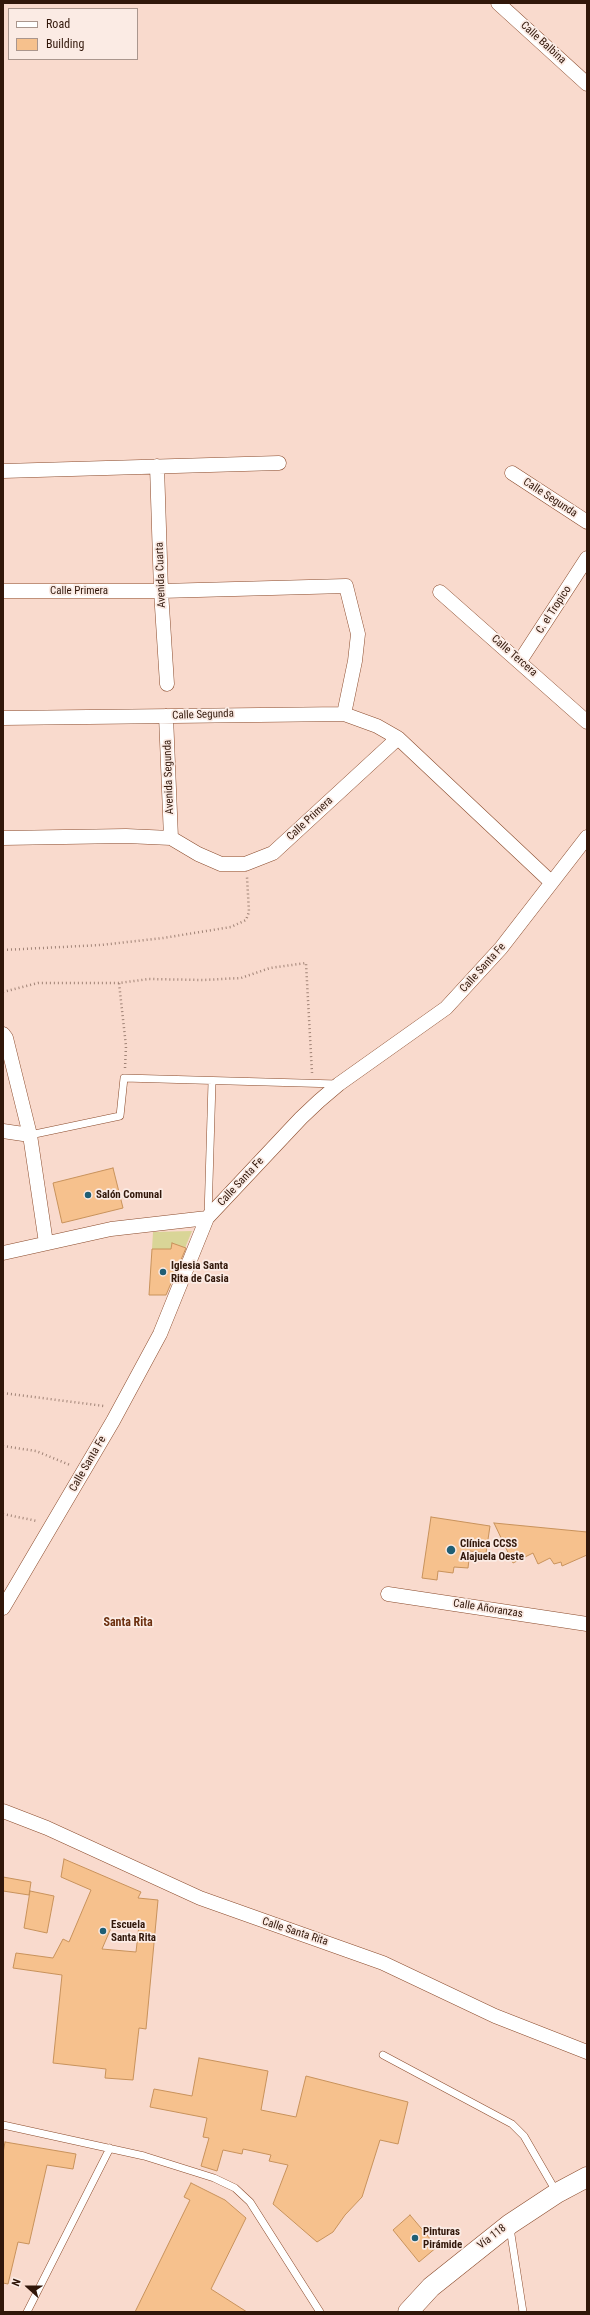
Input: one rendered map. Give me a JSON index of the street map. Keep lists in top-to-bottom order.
{
  "streets": {
    "main road": ["Vía 118"],
    "street": [
      "Calle Balbina",
      "Calle Segunda",
      "Avenida Cuarta",
      "Calle Primera",
      "C. el Tropico",
      "Calle Tercera",
      "Avenida Segunda",
      "Calle Santa Fe",
      "Calle Añoranzas",
      "Calle Santa Rita"
    ]
  },
  "crossings": [
    ["Calle Segunda", "Calle Primera"],
    ["Calle Segunda", "Avenida Segunda"],
    ["Avenida Cuarta", "Calle Primera"],
    ["Calle Primera", "Avenida Segunda"],
    ["C. el Tropico", "Calle Tercera"]
  ],
  "districts": ["Santa Rita"],
  "places": [
    "Salón Comunal",
    "Iglesia Santa Rita de Casia",
    "Clínica CCSS Alajuela Oeste",
    "Escuela Santa Rita",
    "Pinturas Pirámide"
  ],
  "legend": ["Road", "Building"],
  "north": "left"
}
